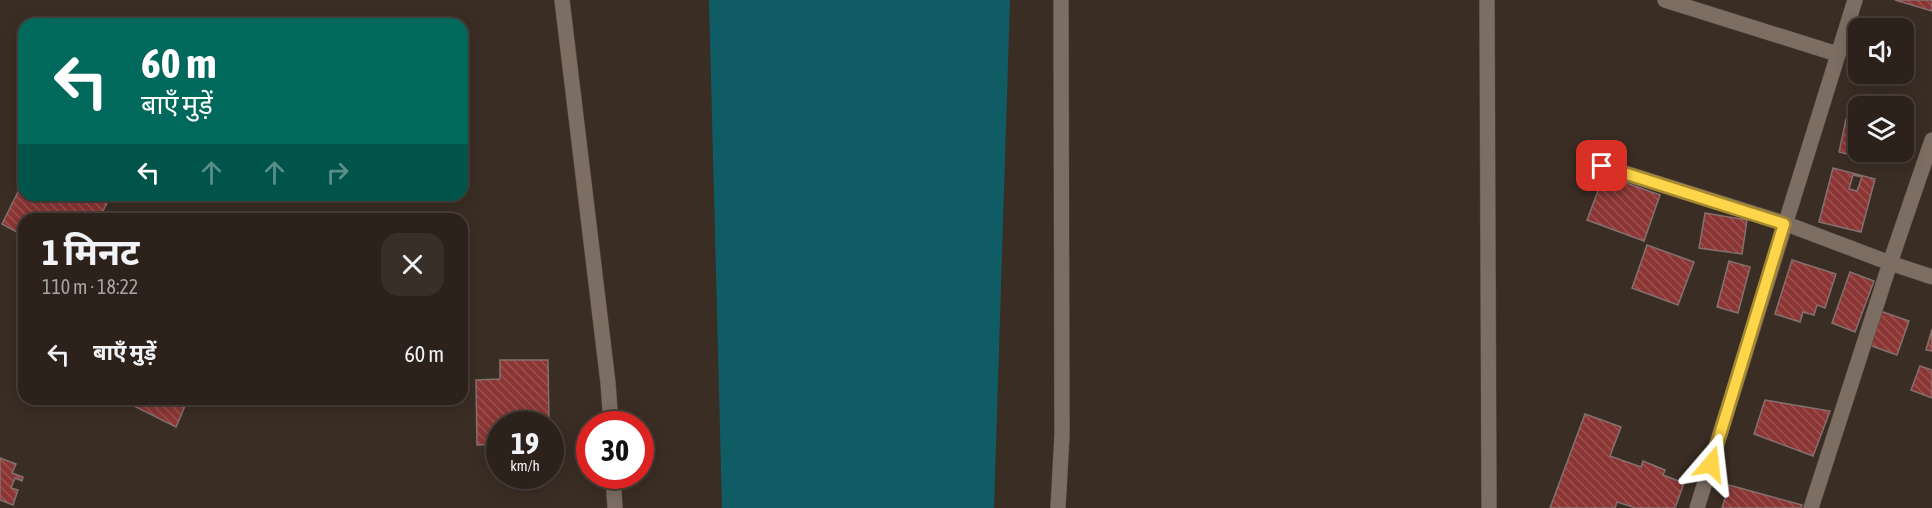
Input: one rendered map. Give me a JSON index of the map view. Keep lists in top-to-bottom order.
{
  "page": {
    "turn": ["60 m", "बाएँ मुड़ें"],
    "heading": ["1 मिनट", "110 m · 18:22"],
    "list": [
      {
        "name": "बाएँ मुड़ें",
        "value": "60 m"
      }
    ],
    "speed": "19 km/h",
    "limit": "30"
  }
}
